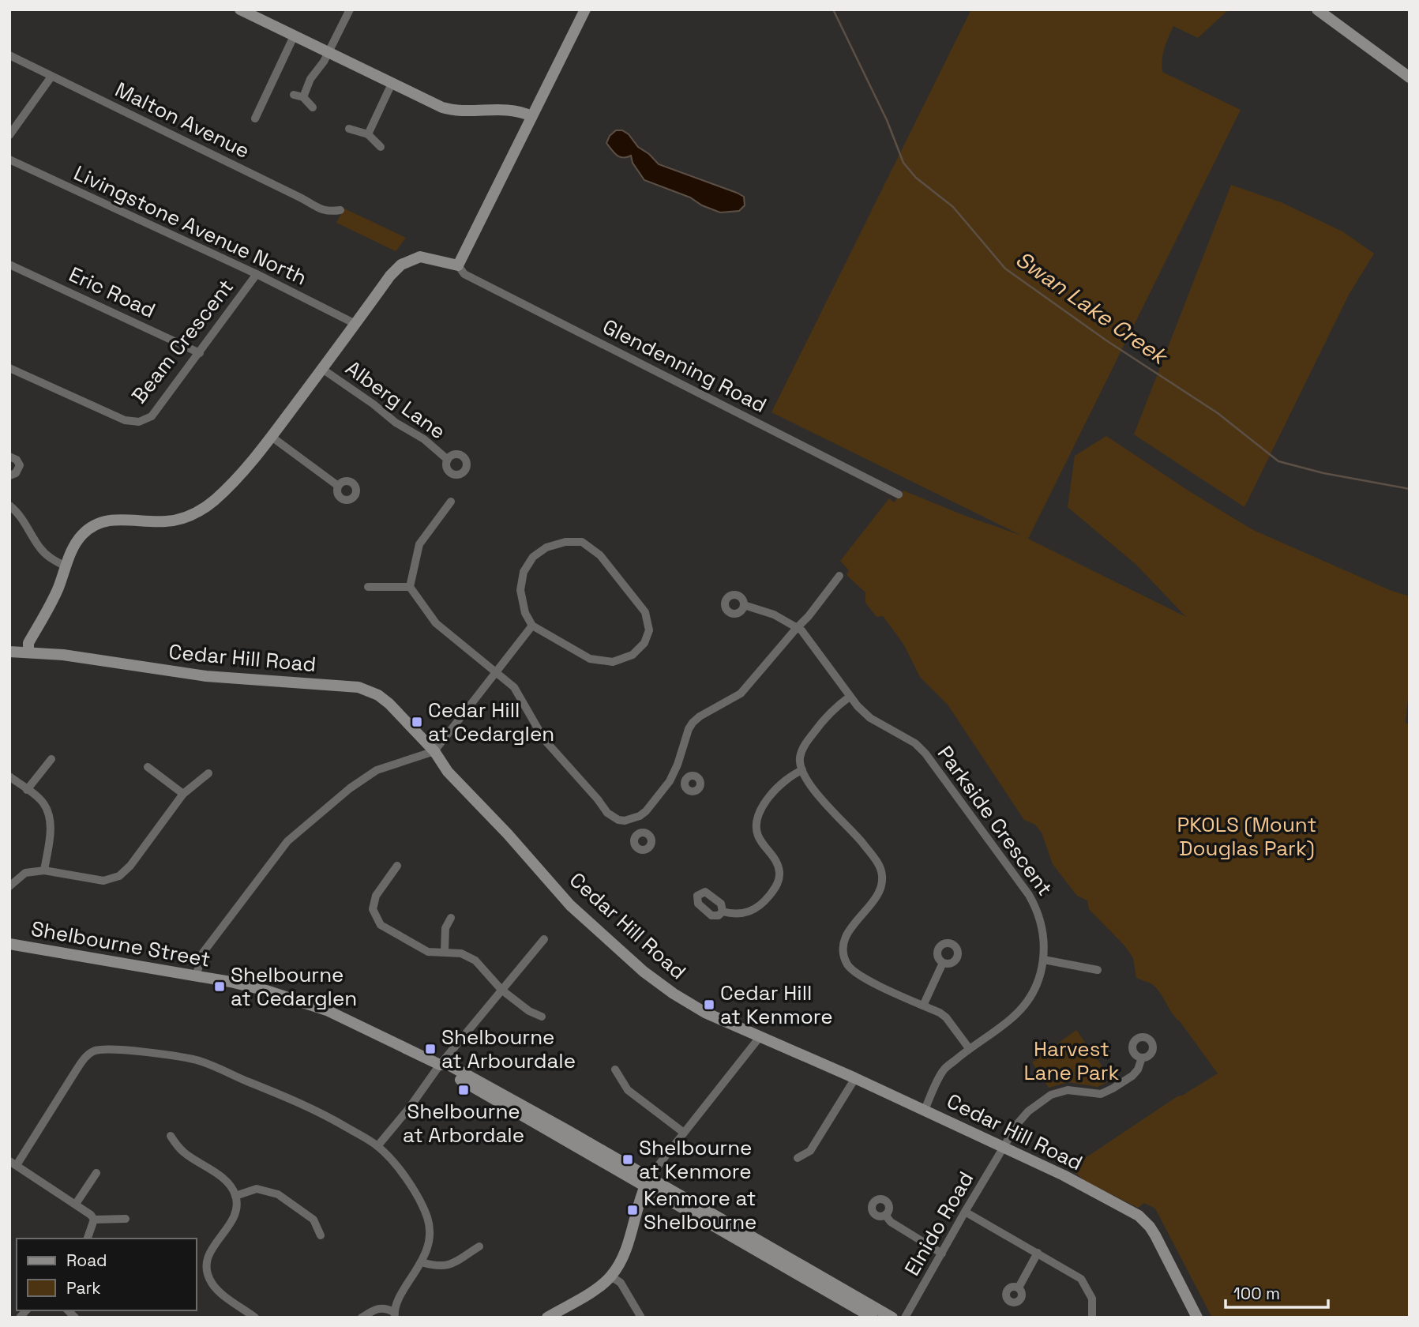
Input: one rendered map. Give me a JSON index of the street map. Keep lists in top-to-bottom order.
{
  "streets": {
    "street": [
      "Malton Avenue",
      "Livingstone Avenue North",
      "Eric Road",
      "Beam Crescent",
      "Glendenning Road",
      "Alberg Lane",
      "Cedar Hill Road",
      "Parkside Crescent",
      "Shelbourne Street",
      "Elnido Road"
    ]
  },
  "crossings": [
    ["Livingstone Avenue North", "Beam Crescent"],
    ["Eric Road", "Beam Crescent"],
    ["Cedar Hill Road", "Parkside Crescent"],
    ["Cedar Hill Road", "Elnido Road"]
  ],
  "water": ["Swan Lake Creek"],
  "parks": ["PKOLS (Mount Douglas Park)", "Harvest Lane Park"],
  "places": {
    "transit": [
      "Cedar Hill at Cedarglen",
      "Shelbourne at Cedarglen",
      "Cedar Hill at Kenmore",
      "Shelbourne at Arbourdale",
      "Shelbourne at Arbordale",
      "Shelbourne at Kenmore",
      "Kenmore at Shelbourne"
    ]
  },
  "legend": ["Road", "Park"],
  "scale_bar": "100 m"
}
